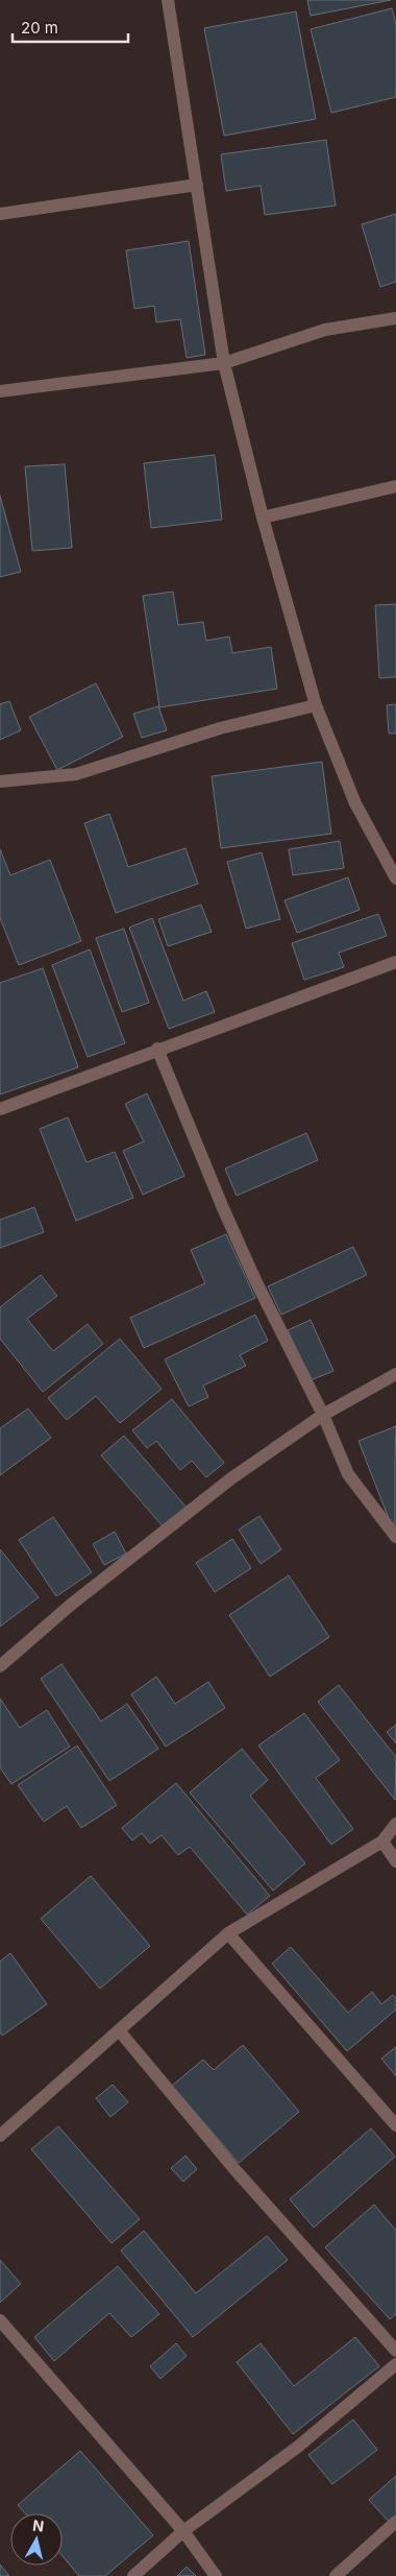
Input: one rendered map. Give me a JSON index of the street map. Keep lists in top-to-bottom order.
{
  "scale_bar": "20 m",
  "north": "top"
}
